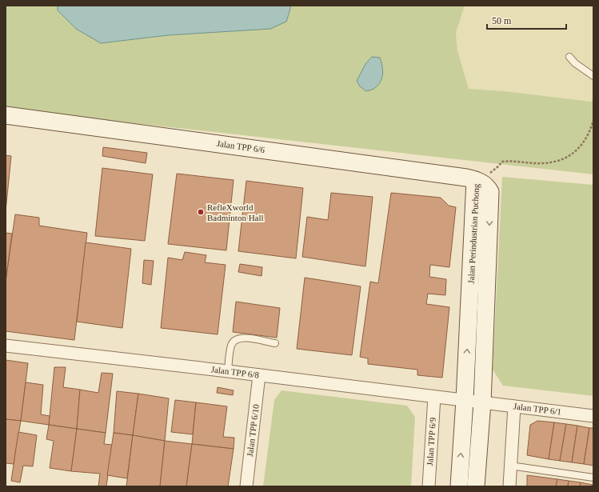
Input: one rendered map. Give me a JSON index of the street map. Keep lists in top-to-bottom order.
{
  "streets": {
    "street": [
      "Jalan TPP 6/6",
      "Jalan Perindustrian Puchong",
      "Jalan TPP 6/8",
      "Jalan TPP 6/1",
      "Jalan TPP 6/10",
      "Jalan TPP 6/9"
    ]
  },
  "crossings": [
    ["Jalan TPP 6/6", "Jalan Perindustrian Puchong"],
    ["Jalan Perindustrian Puchong", "Jalan TPP 6/8"],
    ["Jalan Perindustrian Puchong", "Jalan TPP 6/1"],
    ["Jalan TPP 6/8", "Jalan TPP 6/1"],
    ["Jalan TPP 6/8", "Jalan TPP 6/10"],
    ["Jalan TPP 6/8", "Jalan TPP 6/9"]
  ],
  "places": ["RefleXworld Badminton Hall"],
  "scale_bar": "50 m"
}
